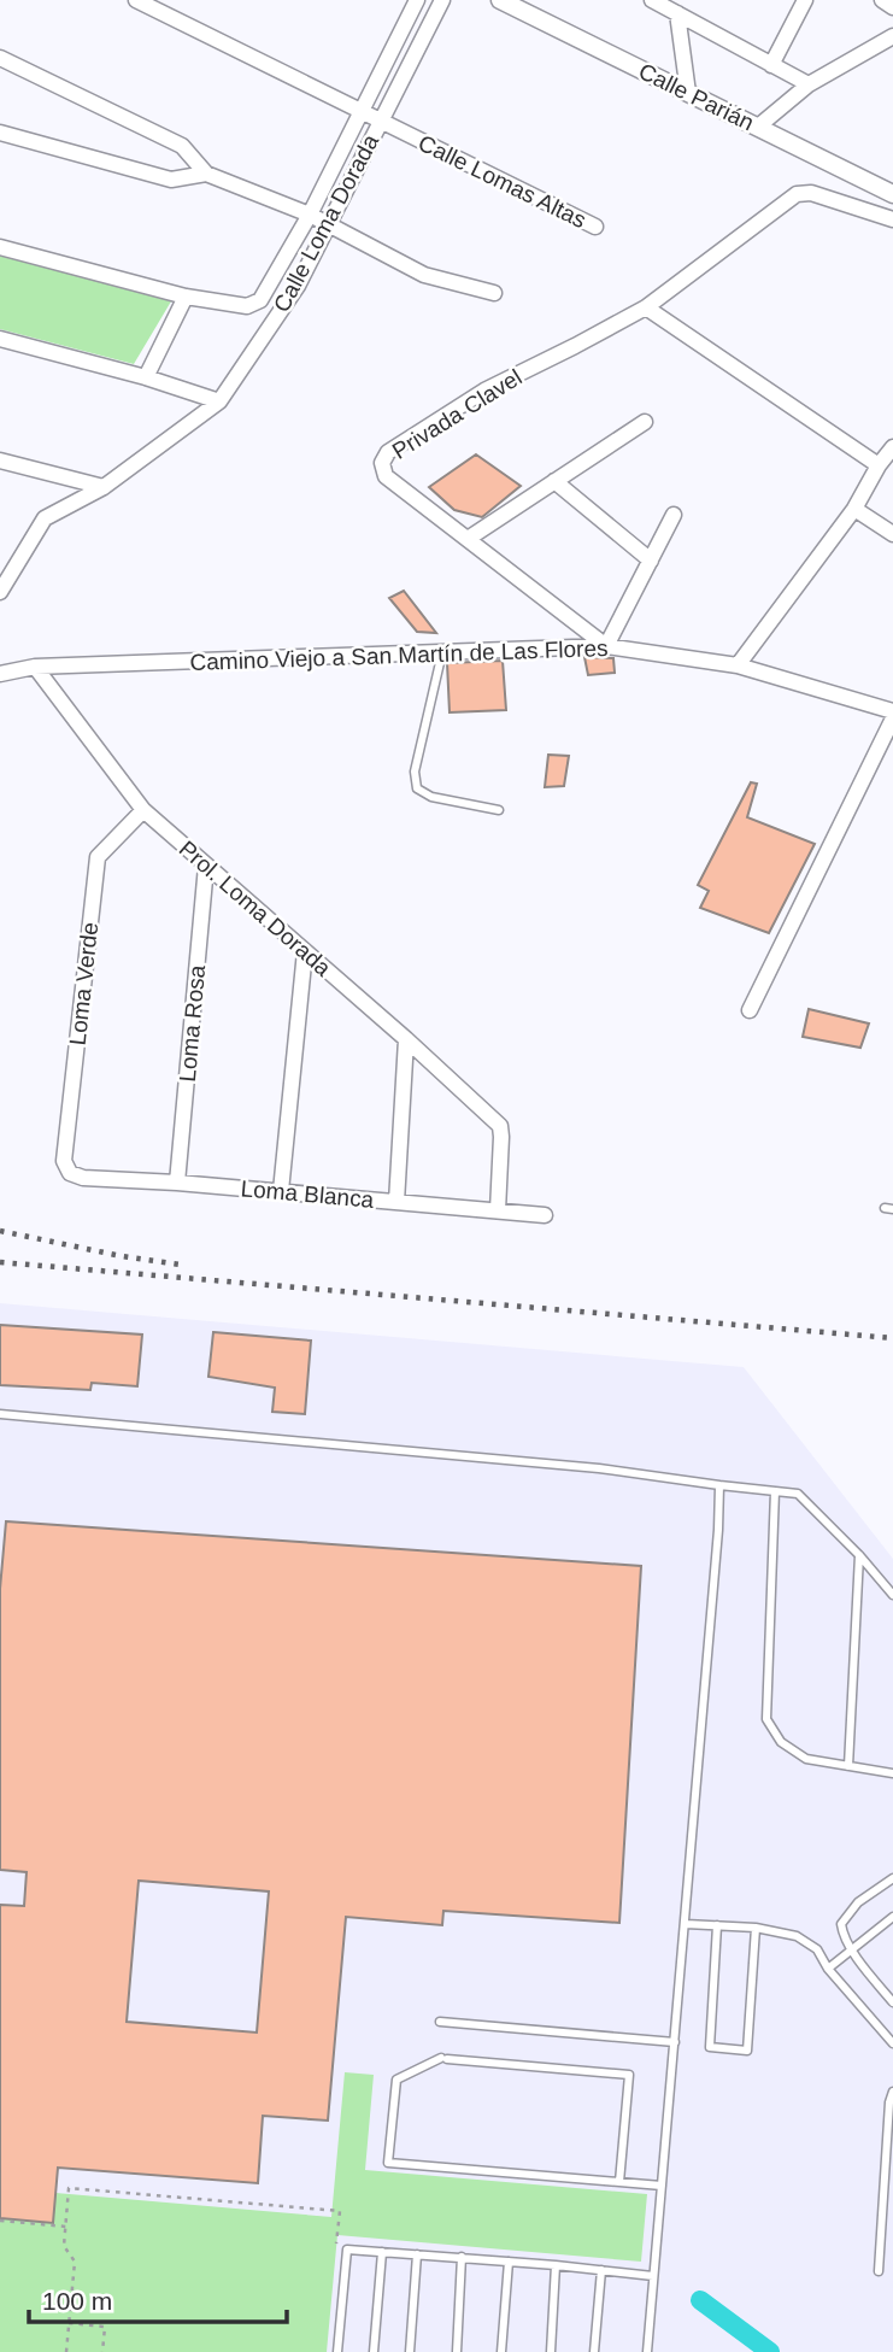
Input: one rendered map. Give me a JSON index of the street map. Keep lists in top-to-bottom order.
{
  "streets": {
    "street": [
      "Calle Parián",
      "Calle Lomas Altas",
      "Calle Loma Dorada",
      "Privada Clavel",
      "Camino Viejo a San Martín de Las Flores",
      "Prol. Loma Dorada",
      "Loma Verde",
      "Loma Rosa",
      "Loma Blanca"
    ]
  },
  "crossings": [
    ["Calle Lomas Altas", "Calle Loma Dorada"],
    ["Camino Viejo a San Martín de Las Flores", "Prol. Loma Dorada"],
    ["Prol. Loma Dorada", "Loma Verde"],
    ["Prol. Loma Dorada", "Loma Rosa"],
    ["Prol. Loma Dorada", "Loma Blanca"],
    ["Loma Verde", "Loma Blanca"],
    ["Loma Rosa", "Loma Blanca"]
  ],
  "scale_bar": "100 m"
}
